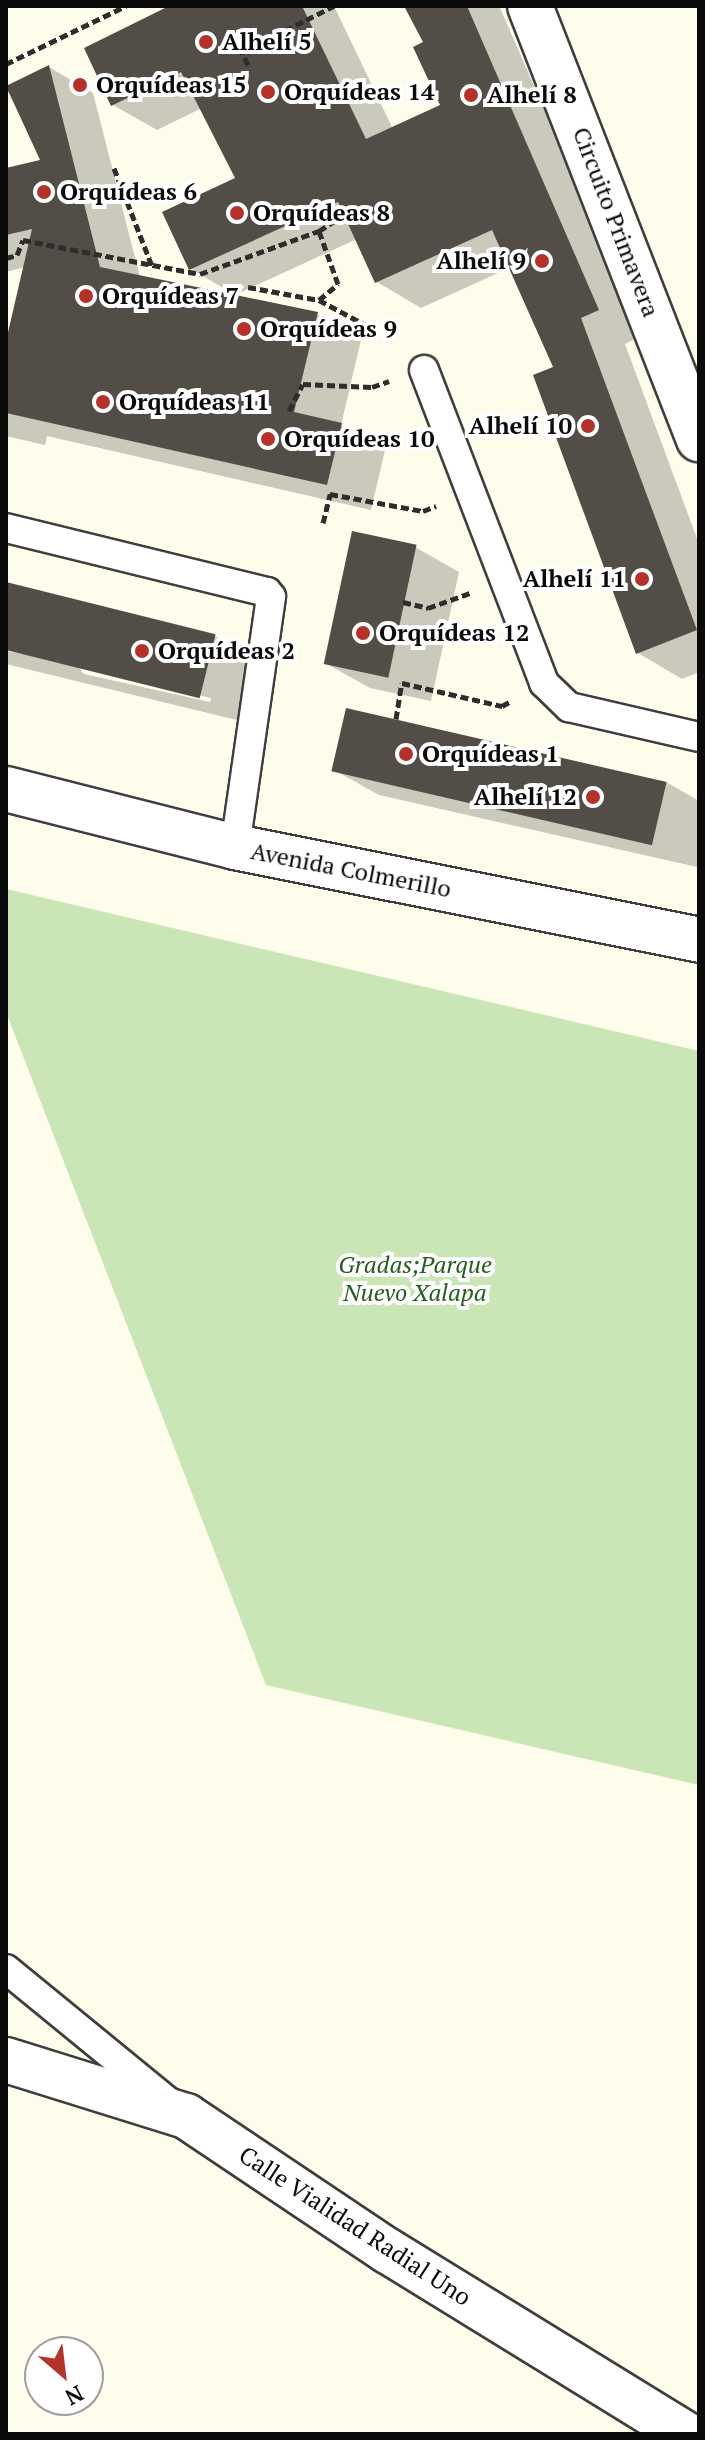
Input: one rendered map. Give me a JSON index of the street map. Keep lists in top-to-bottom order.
{
  "streets": {
    "street": ["Circuito Primavera", "Avenida Colmerillo", "Calle Vialidad Radial Uno"]
  },
  "parks": ["Gradas;Parque Nuevo Xalapa"],
  "places": [
    "Alhelí 5",
    "Orquídeas 15",
    "Orquídeas 14",
    "Alhelí 8",
    "Orquídeas 6",
    "Orquídeas 8",
    "Alhelí 9",
    "Orquídeas 7",
    "Orquídeas 9",
    "Orquídeas 11",
    "Alhelí 10",
    "Orquídeas 10",
    "Alhelí 11",
    "Orquídeas 12",
    "Orquídeas 2",
    "Orquídeas 1",
    "Alhelí 12"
  ],
  "north": "bottom right"
}
